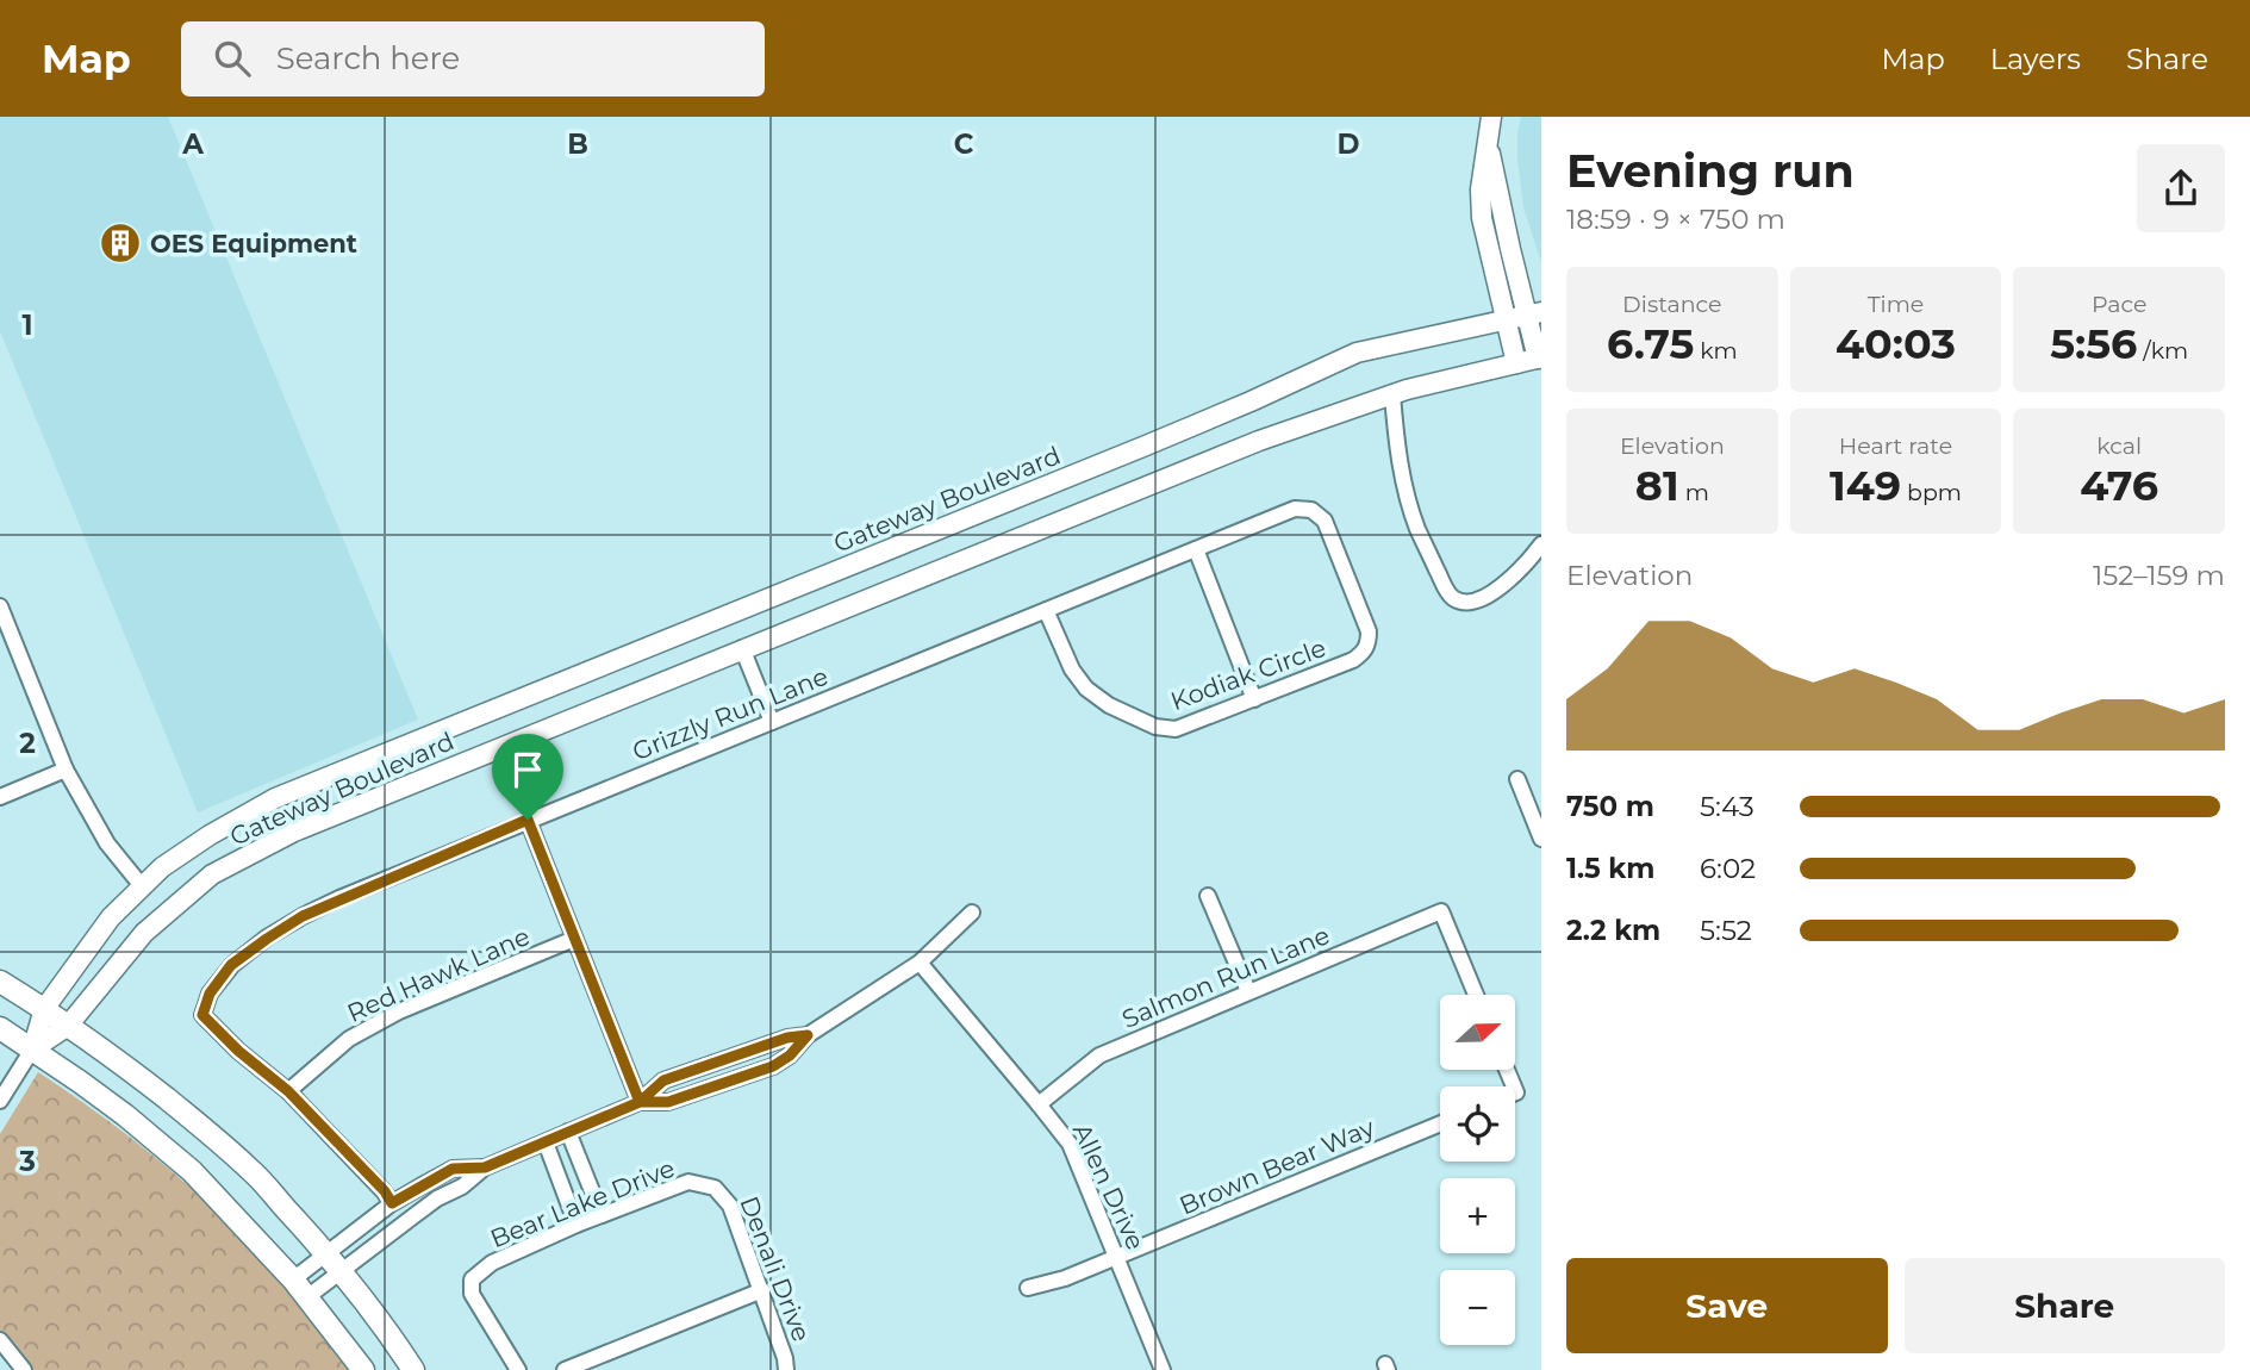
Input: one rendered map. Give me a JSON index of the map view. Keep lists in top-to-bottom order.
{
  "streets": {
    "street": [
      "Gateway Boulevard",
      "Kodiak Circle",
      "Grizzly Run Lane",
      "Red Hawk Lane",
      "Salmon Run Lane",
      "Brown Bear Way",
      "Allen Drive",
      "Bear Lake Drive",
      "Denali Drive"
    ]
  },
  "crossings": [
    ["Kodiak Circle", "Grizzly Run Lane"],
    ["Grizzly Run Lane", "Red Hawk Lane"],
    ["Salmon Run Lane", "Allen Drive"],
    ["Brown Bear Way", "Allen Drive"],
    ["Bear Lake Drive", "Denali Drive"]
  ],
  "places": {
    "building": ["OES Equipment"]
  },
  "north": "right",
  "page": {
    "header": "Map",
    "search": "Search here",
    "nav": ["Map", "Layers", "Share"],
    "heading": ["Evening run", "18:59 · 9 × 750 m"],
    "stats": [
      ["Distance", "6.75 km"],
      ["Time", "40:03"],
      ["Pace", "5:56 /km"],
      ["Elevation", "81 m"],
      ["Heart rate", "149 bpm"],
      ["kcal", "476"]
    ],
    "chart": ["Elevation", "152–159 m"],
    "list": [
      {
        "name": "750 m",
        "note": "5:43"
      },
      {
        "name": "1.5 km",
        "note": "6:02"
      },
      {
        "name": "2.2 km",
        "note": "5:52"
      }
    ],
    "map_buttons": ["+", "−"],
    "buttons": ["Save", "Share"]
  },
  "grid": {
    "columns": [
      "A",
      "B",
      "C",
      "D"
    ],
    "rows": ["1", "2", "3"]
  }
}
